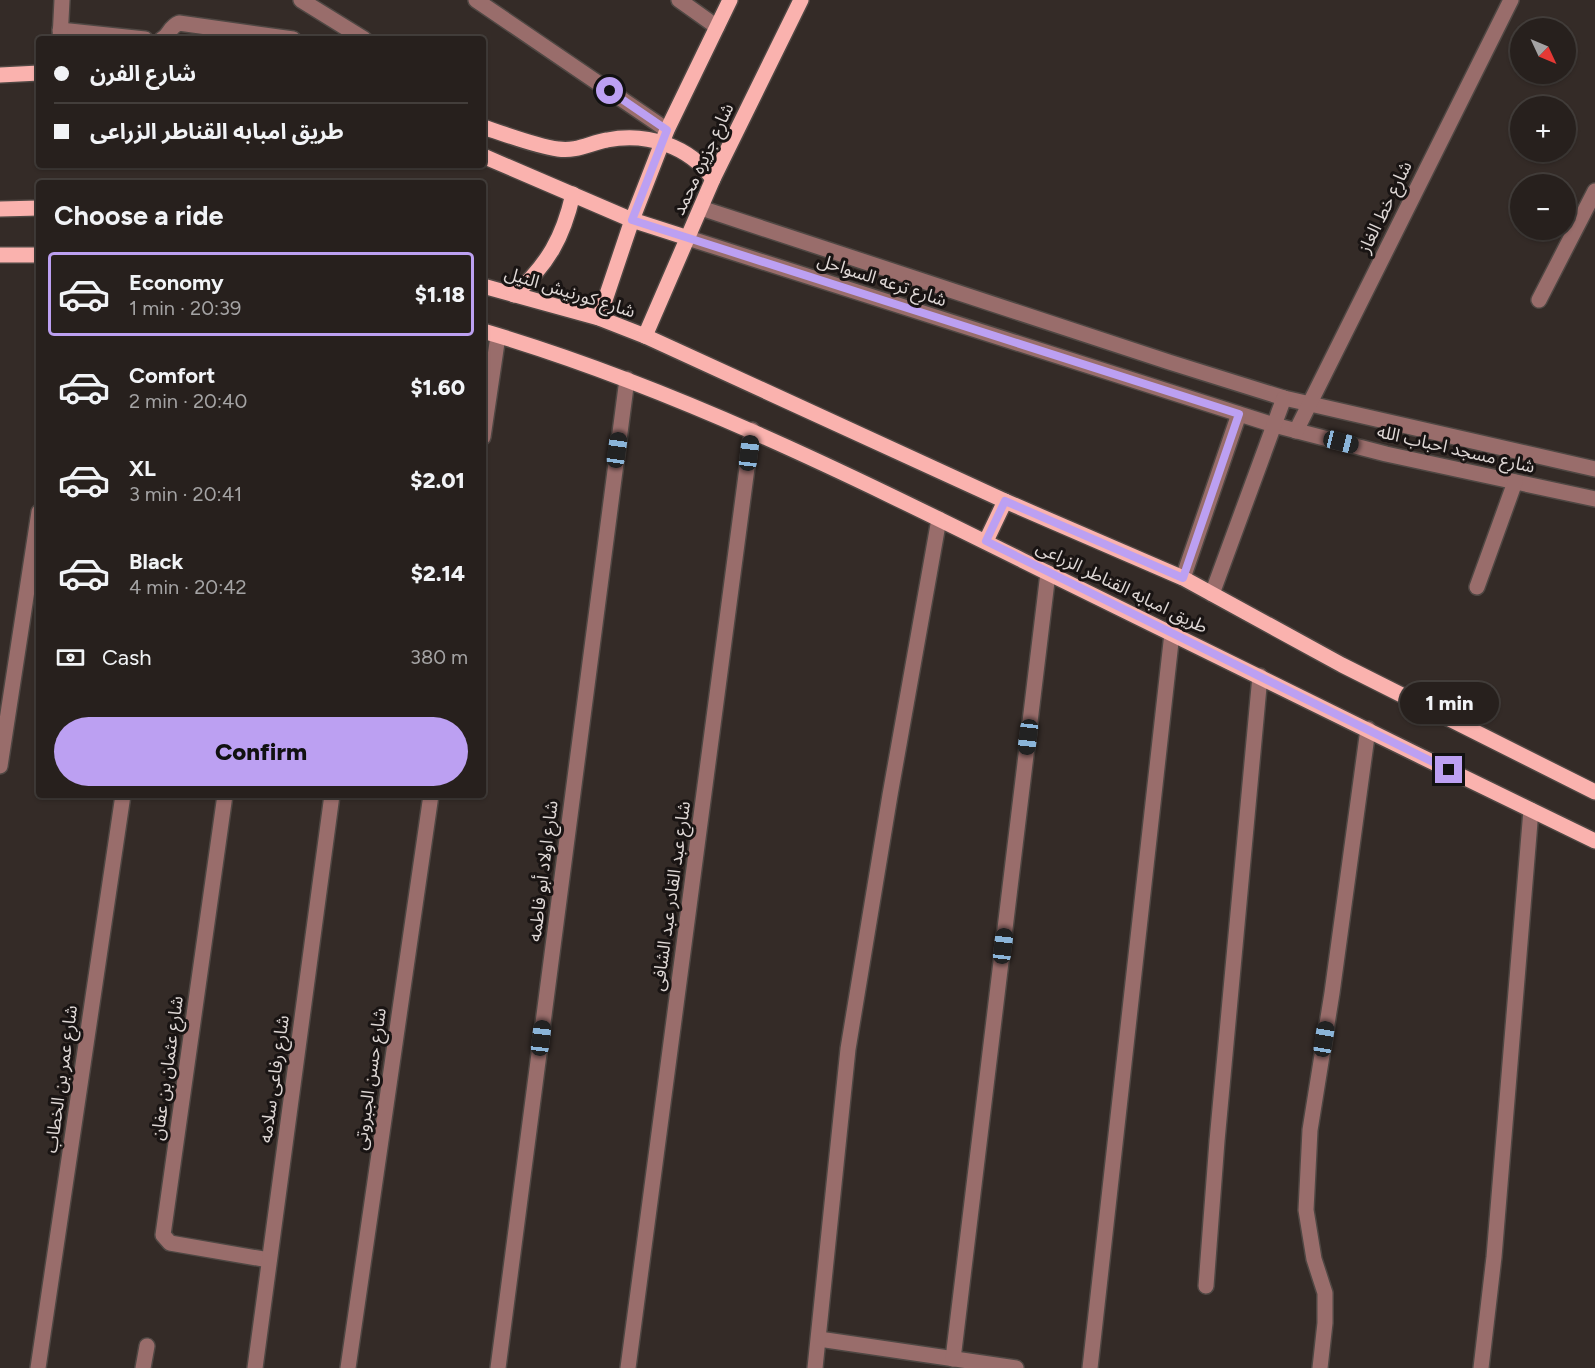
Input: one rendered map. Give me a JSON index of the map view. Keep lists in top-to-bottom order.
{
  "streets": {
    "main road": [
      "شارع جزيره محمد",
      "شارع ترعه السواحل",
      "شارع كورنيش النيل",
      "طريق امبابه القناطر الزراعى"
    ],
    "street": [
      "شارع خط الغاز",
      "شارع مسجد احباب الله",
      "شارع اولاد أبو فاطمه",
      "شارع عبد القادر عبد الشافى",
      "شارع عثمان بن عفان",
      "شارع عمر بن الخطاب",
      "شارع رفاعى سلامه",
      "شارع حسن الجبروتى"
    ]
  },
  "crossings": [
    ["شارع جزيره محمد", "شارع ترعه السواحل"],
    ["شارع جزيره محمد", "شارع كورنيش النيل"],
    ["شارع جزيره محمد", "طريق امبابه القناطر الزراعى"],
    ["شارع خط الغاز", "شارع مسجد احباب الله"],
    ["شارع ترعه السواحل", "شارع مسجد احباب الله"],
    ["شارع كورنيش النيل", "طريق امبابه القناطر الزراعى"],
    ["طريق امبابه القناطر الزراعى", "شارع اولاد أبو فاطمه"],
    ["طريق امبابه القناطر الزراعى", "شارع عبد القادر عبد الشافى"],
    ["شارع عثمان بن عفان", "شارع رفاعى سلامه"]
  ],
  "north": "bottom right",
  "page": {
    "map_buttons": ["+", "−"],
    "banner": ["شارع الفرن", "طريق امبابه القناطر الزراعى"],
    "heading": "Choose a ride",
    "list": [
      {
        "name": "Economy",
        "note": "1 min · 20:39",
        "value": "$1.18"
      },
      {
        "name": "Comfort",
        "note": "2 min · 20:40",
        "value": "$1.60"
      },
      {
        "name": "XL",
        "note": "3 min · 20:41",
        "value": "$2.01"
      },
      {
        "name": "Black",
        "note": "4 min · 20:42",
        "value": "$2.14"
      }
    ],
    "pay": ["Cash", "380 m"],
    "bubble": "1 min",
    "buttons": "Confirm"
  }
}
